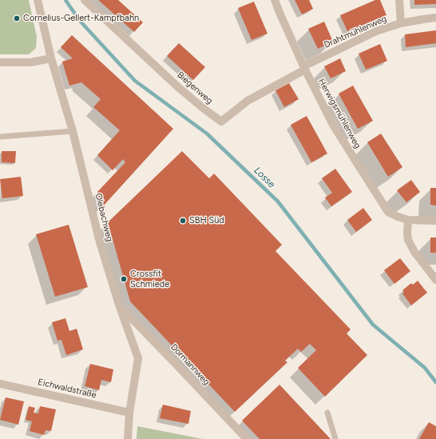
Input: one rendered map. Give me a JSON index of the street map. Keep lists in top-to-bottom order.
{
  "streets": {
    "street": [
      "Drahtmühlenweg",
      "Biegenweg",
      "Herwigsmühlenweg",
      "Olebachweg",
      "Dormannweg",
      "Eichwaldstraße"
    ]
  },
  "crossings": [
    ["Drahtmühlenweg", "Biegenweg"],
    ["Drahtmühlenweg", "Herwigsmühlenweg"],
    ["Biegenweg", "Herwigsmühlenweg"],
    ["Olebachweg", "Dormannweg"],
    ["Olebachweg", "Eichwaldstraße"]
  ],
  "water": ["Losse"],
  "places": ["Cornelius-Gellert-Kampfbahn", "SBH Süd", "Crossfit Schmiede"]
}
